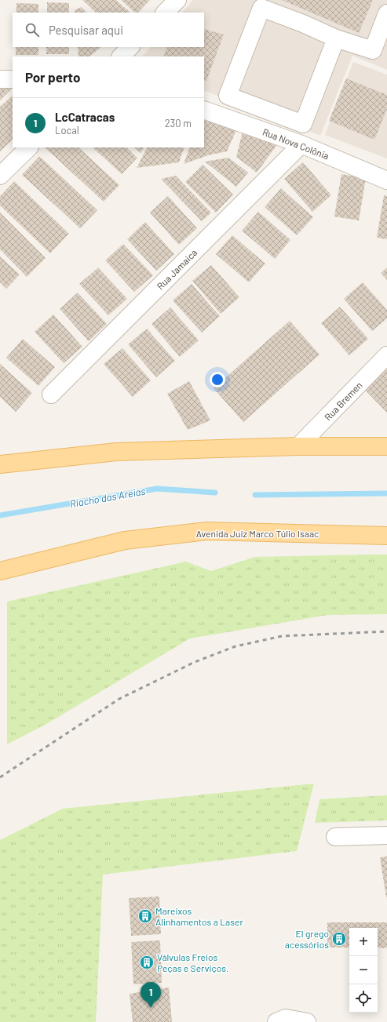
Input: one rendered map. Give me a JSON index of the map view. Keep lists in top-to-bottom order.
{
  "streets": {
    "main road": ["Avenida Juiz Marco Túlio Isaac"],
    "street": ["Rua Nova Colônia", "Rua Jamaica", "Rua Bremen"]
  },
  "crossings": [
    ["Rua Nova Colônia", "Rua Jamaica"]
  ],
  "water": ["Riacho das Areias"],
  "places": {
    "building": ["Mareixos Alinhamentos a Laser", "El grego acessórios", "Válvulas Freios Peças e Serviços."]
  },
  "page": {
    "search": "Pesquisar aqui",
    "heading": "Por perto",
    "list": [
      {
        "mark": "1",
        "name": "LcCatracas",
        "note": "Local",
        "value": "230 m"
      }
    ],
    "map_buttons": ["+", "−"],
    "pins": "1"
  }
}
